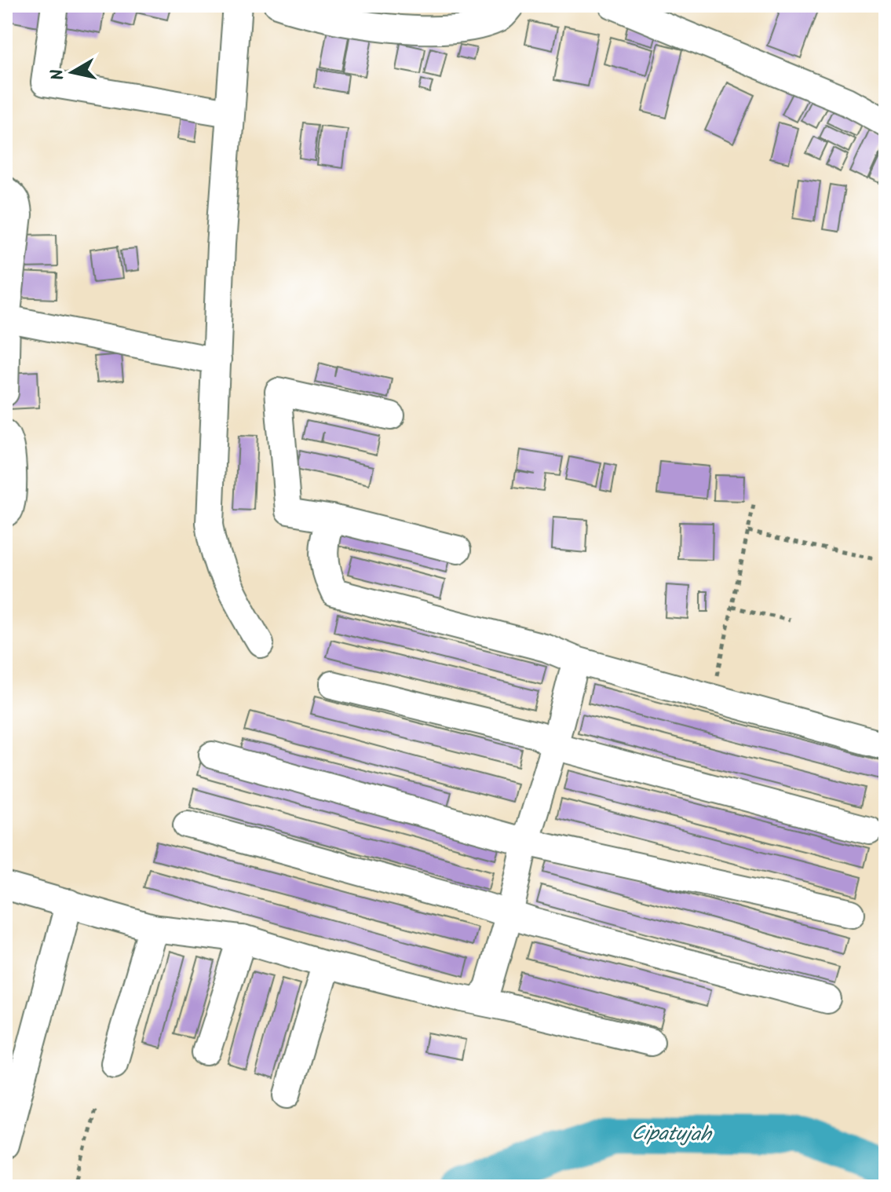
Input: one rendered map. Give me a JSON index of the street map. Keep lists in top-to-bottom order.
{
  "water": ["Cipatujah"],
  "north": "left"
}
